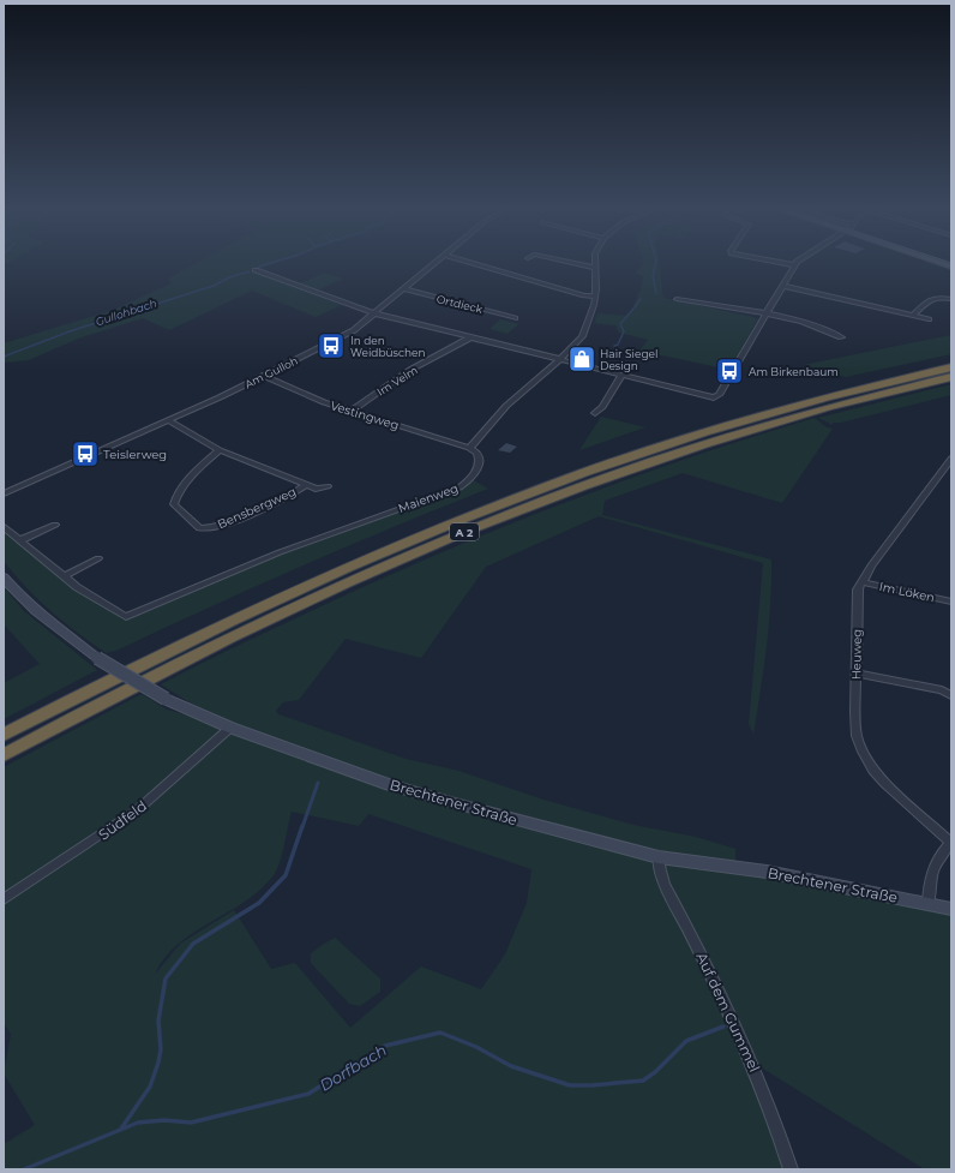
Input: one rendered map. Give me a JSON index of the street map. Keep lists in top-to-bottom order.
{
  "streets": {
    "highway": ["A 2"],
    "street": [
      "Ortdieck",
      "Am Gulloh",
      "Im Velm",
      "Vestingweg",
      "Maienweg",
      "Bensbergweg",
      "Im Löken",
      "Heuweg",
      "Brechtener Straße",
      "Südfeld",
      "Auf dem Gummel"
    ]
  },
  "crossings": [
    ["Ortdieck", "Am Gulloh"],
    ["Am Gulloh", "Vestingweg"],
    ["Im Velm", "Vestingweg"],
    ["Vestingweg", "Maienweg"],
    ["Im Löken", "Heuweg"],
    ["Brechtener Straße", "Südfeld"],
    ["Brechtener Straße", "Auf dem Gummel"]
  ],
  "water": ["Gullohbach", "Dorfbach"],
  "places": {
    "bus stop": ["In den Weidbüschen", "Am Birkenbaum", "Teislerweg"],
    "shop": ["Hair Siegel Design"]
  }
}
